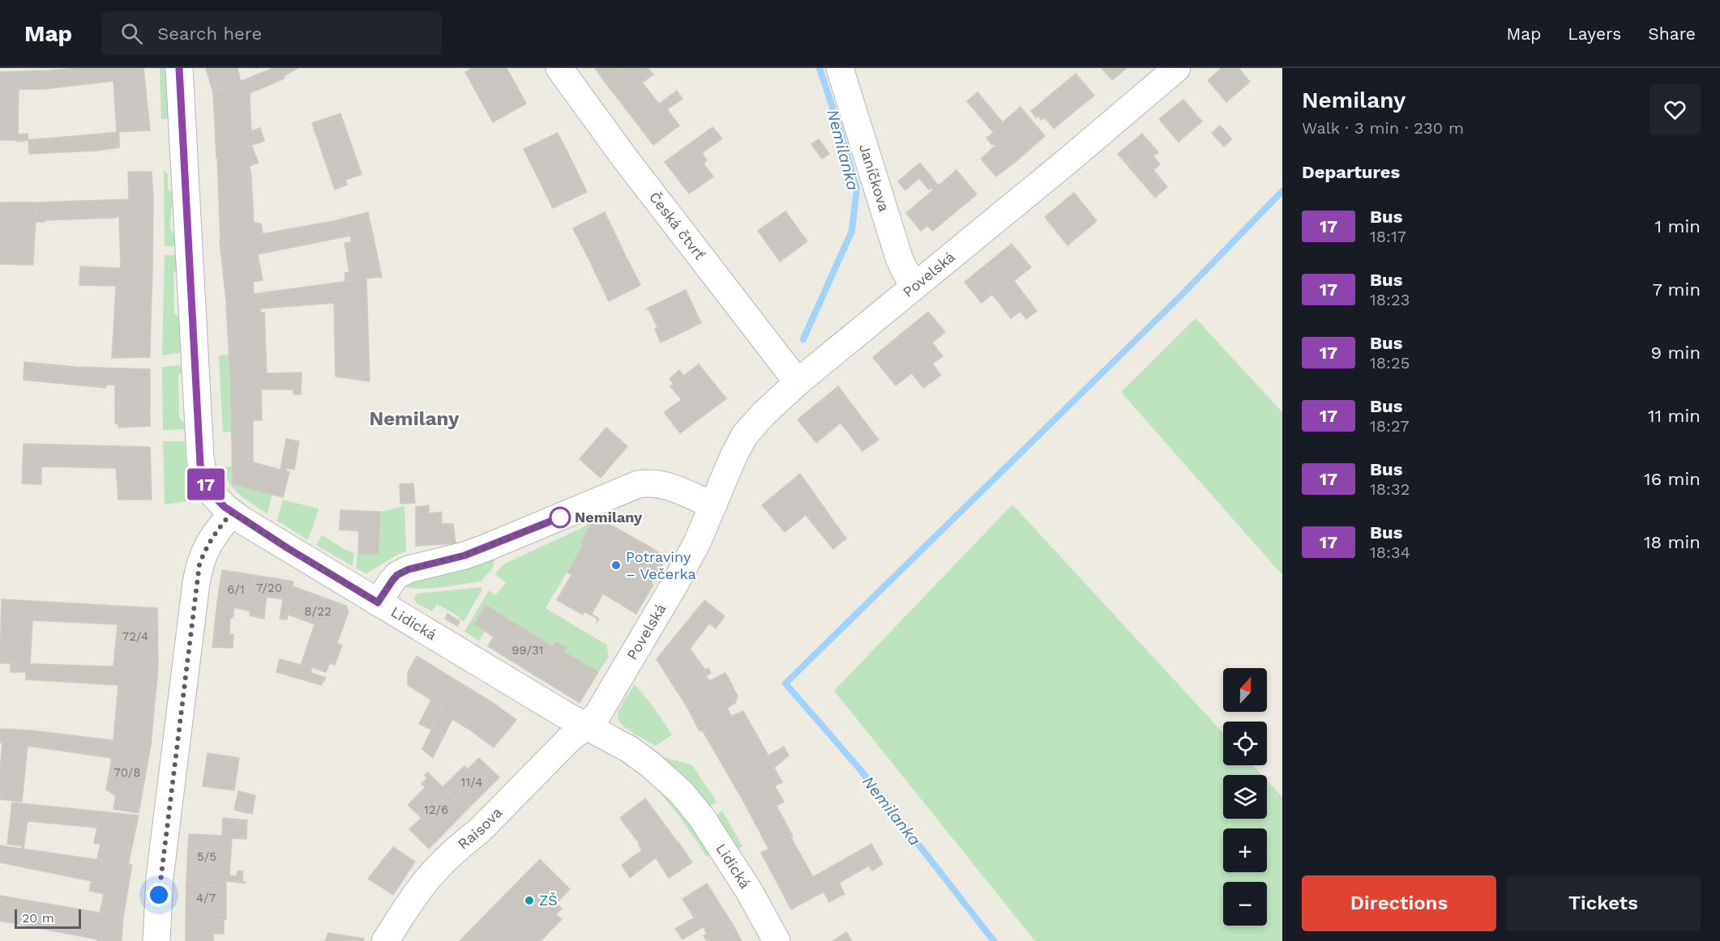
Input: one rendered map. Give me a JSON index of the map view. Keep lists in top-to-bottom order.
{
  "streets": {
    "street": [
      "Janíčkova",
      "Česká čtvrť",
      "Povelská",
      "Lidická",
      "Raisova"
    ]
  },
  "crossings": [
    ["Janíčkova", "Povelská"],
    ["Česká čtvrť", "Povelská"],
    ["Povelská", "Lidická"],
    ["Povelská", "Raisova"],
    ["Lidická", "Raisova"]
  ],
  "districts": ["Nemilany"],
  "water": ["Nemilanka"],
  "places": ["Nemilany", "Potraviny – Večerka", "ZŠ"],
  "lines": ["bus line 17"],
  "house_numbers": [
    "7/20",
    "6/1",
    "8/22",
    "72/4",
    "99/31",
    "70/8",
    "11/4",
    "12/6",
    "5/5",
    "4/7"
  ],
  "scale_bar": "20 m",
  "north": "top",
  "page": {
    "header": "Map",
    "search": "Search here",
    "nav": ["Map", "Layers", "Share"],
    "on_map": "17",
    "heading": [
      ["Nemilany", "Walk · 3 min · 230 m"],
      "Departures"
    ],
    "list": [
      {
        "mark": "17",
        "name": "Bus",
        "note": "18:17",
        "value": "1 min"
      },
      {
        "mark": "17",
        "name": "Bus",
        "note": "18:23",
        "value": "7 min"
      },
      {
        "mark": "17",
        "name": "Bus",
        "note": "18:25",
        "value": "9 min"
      },
      {
        "mark": "17",
        "name": "Bus",
        "note": "18:27",
        "value": "11 min"
      },
      {
        "mark": "17",
        "name": "Bus",
        "note": "18:32",
        "value": "16 min"
      },
      {
        "mark": "17",
        "name": "Bus",
        "note": "18:34",
        "value": "18 min"
      }
    ],
    "map_buttons": ["+", "−"],
    "buttons": ["Directions", "Tickets"],
    "scale": "20 m"
  }
}
